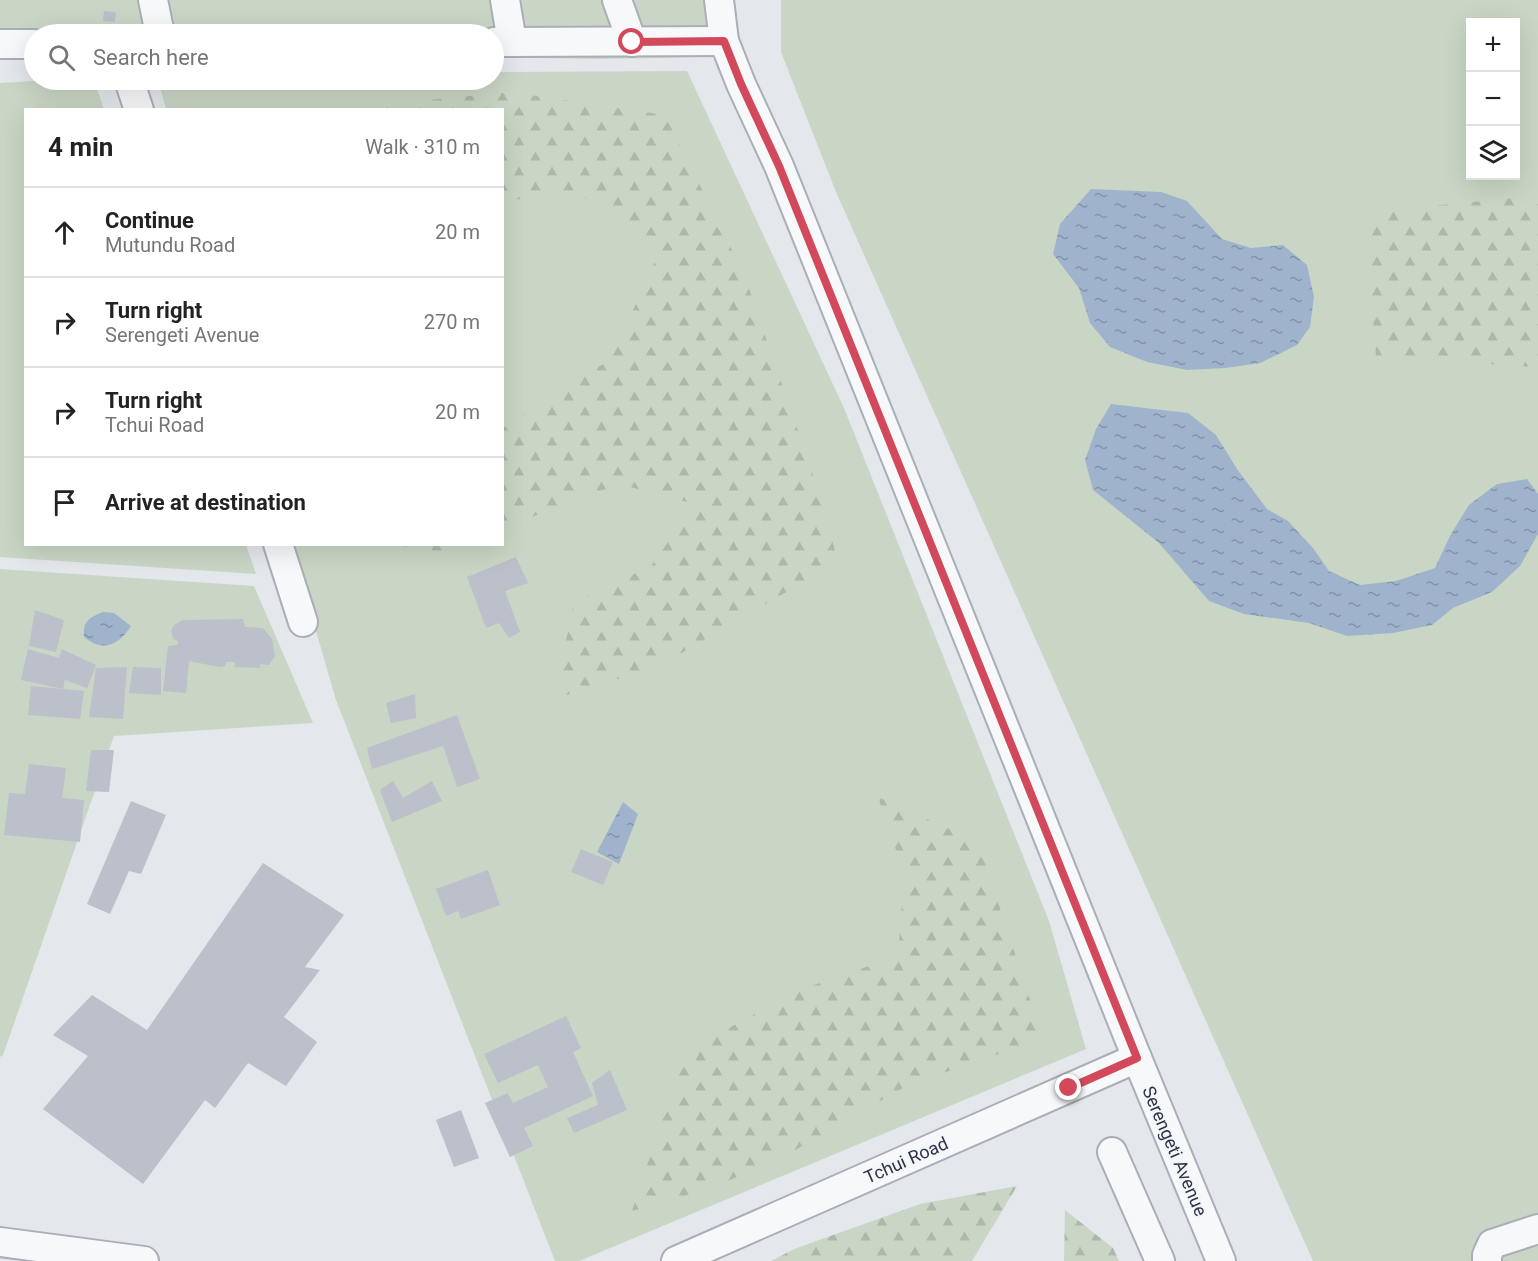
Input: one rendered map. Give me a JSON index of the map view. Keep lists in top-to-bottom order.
{
  "streets": {
    "street": ["Serengeti Avenue", "Tchui Road"]
  },
  "crossings": [
    ["Serengeti Avenue", "Tchui Road"]
  ],
  "page": {
    "map_buttons": ["+", "−"],
    "search": "Search here",
    "heading": ["4 min", "Walk · 310 m"],
    "list": [
      ["Continue", "Mutundu Road", "20 m"],
      ["Turn right", "Serengeti Avenue", "270 m"],
      ["Turn right", "Tchui Road", "20 m"],
      "Arrive at destination"
    ]
  }
}
